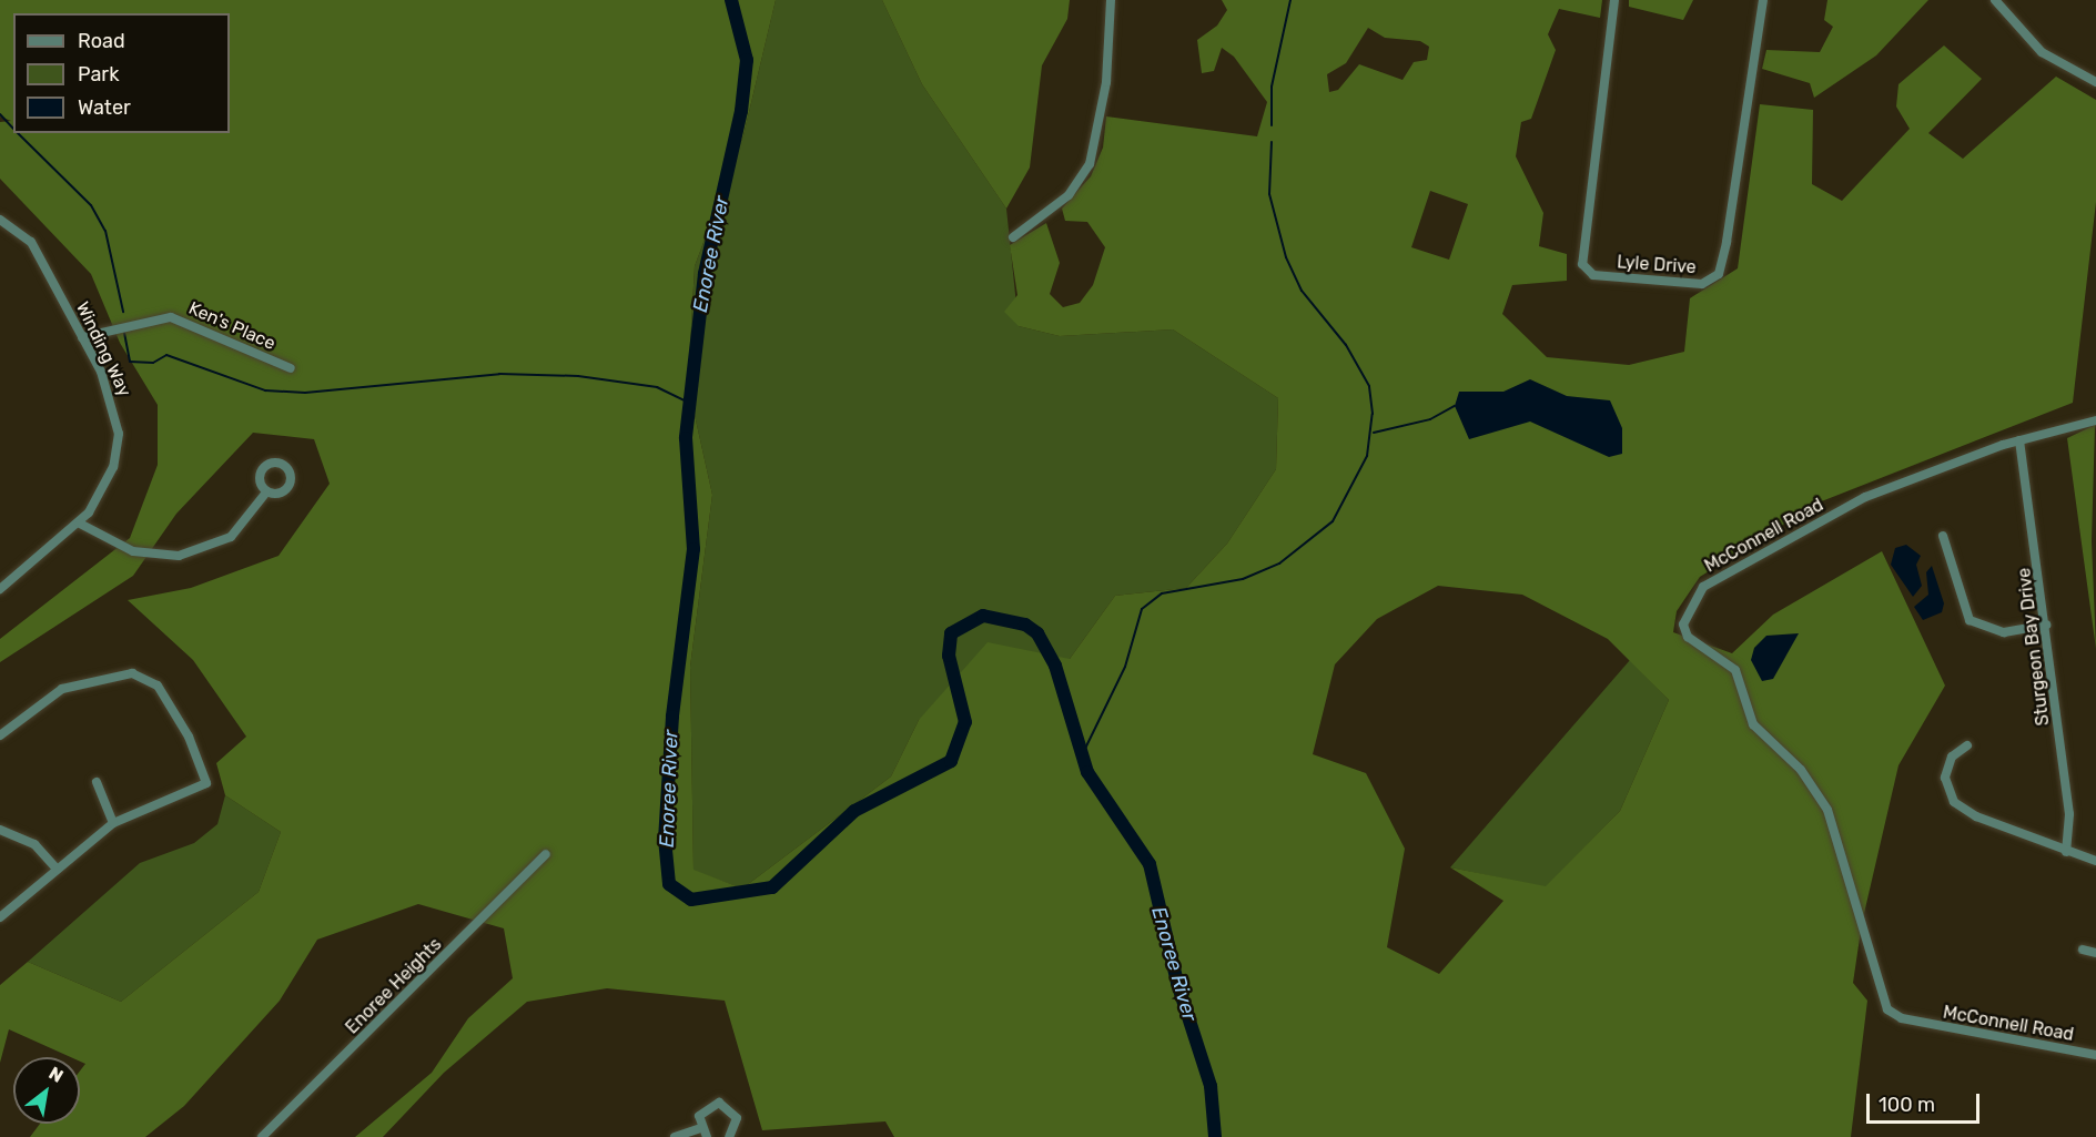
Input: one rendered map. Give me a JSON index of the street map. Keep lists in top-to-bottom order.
{
  "streets": {
    "street": [
      "Lyle Drive",
      "Ken's Place",
      "Winding Way",
      "McConnell Road",
      "Sturgeon Bay Drive",
      "Enoree Heights"
    ]
  },
  "crossings": [
    ["Ken's Place", "Winding Way"],
    ["McConnell Road", "Sturgeon Bay Drive"]
  ],
  "water": ["Enoree River"],
  "legend": ["Road", "Park", "Water"],
  "scale_bar": "100 m",
  "north": "top right"
}
